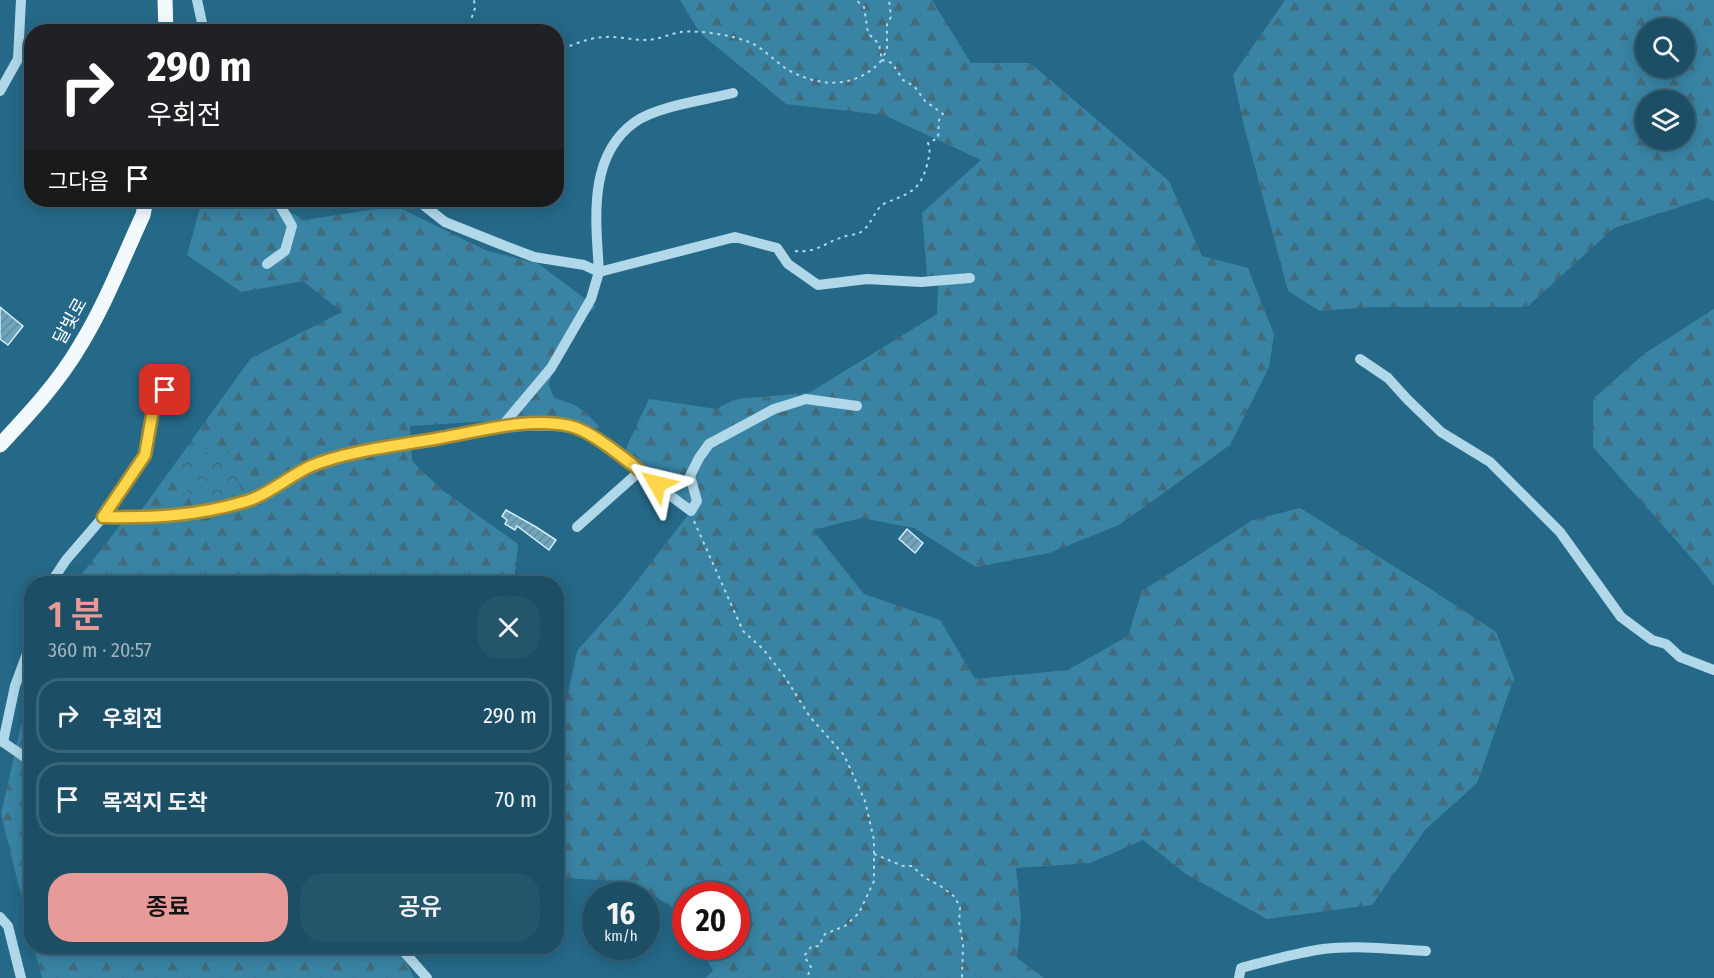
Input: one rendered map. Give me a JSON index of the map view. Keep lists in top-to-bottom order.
{
  "streets": {
    "main road": ["달빛로"]
  },
  "page": {
    "turn": ["290 m", "우회전"],
    "then": "그다음",
    "heading": ["1 분", "360 m · 20:57"],
    "list": [
      {
        "name": "우회전",
        "value": "290 m"
      },
      {
        "name": "목적지 도착",
        "value": "70 m"
      }
    ],
    "buttons": ["종료", "공유"],
    "speed": "16 km/h",
    "limit": "20"
  }
}
